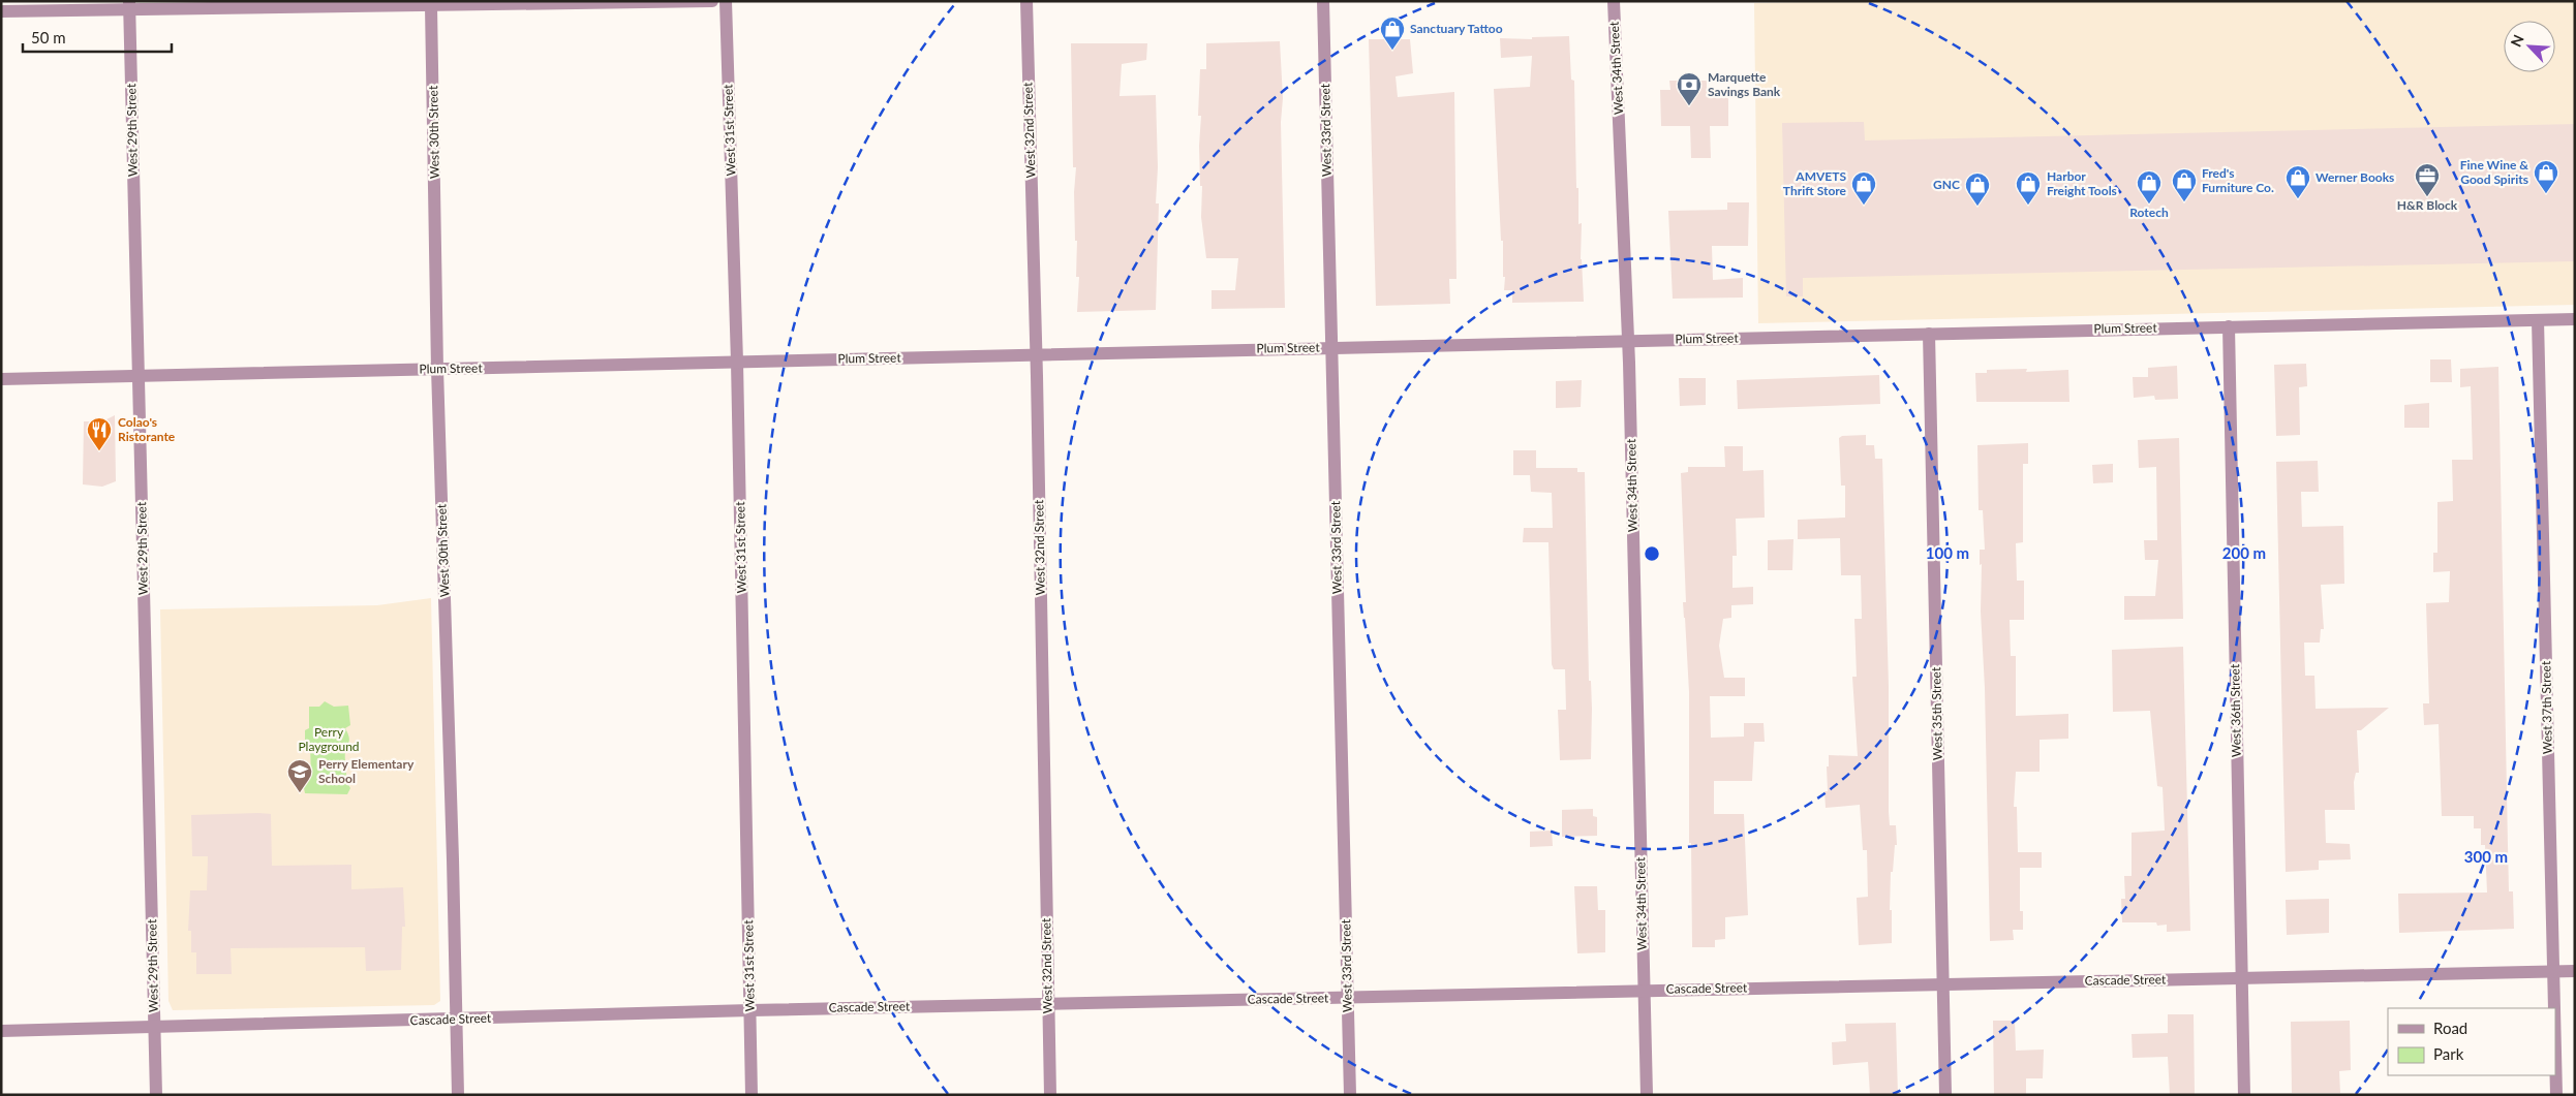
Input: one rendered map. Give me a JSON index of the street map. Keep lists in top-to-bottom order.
{
  "streets": {
    "street": [
      "West 34th Street",
      "West 29th Street",
      "West 31st Street",
      "West 32nd Street",
      "West 33rd Street",
      "West 30th Street",
      "Plum Street",
      "West 37th Street",
      "West 36th Street",
      "West 35th Street",
      "Cascade Street"
    ]
  },
  "crossings": [
    ["West 34th Street", "Plum Street"],
    ["West 34th Street", "Cascade Street"],
    ["West 29th Street", "Plum Street"],
    ["West 29th Street", "Cascade Street"],
    ["West 31st Street", "Plum Street"],
    ["West 31st Street", "Cascade Street"],
    ["West 32nd Street", "Plum Street"],
    ["West 32nd Street", "Cascade Street"],
    ["West 33rd Street", "Plum Street"],
    ["West 33rd Street", "Cascade Street"],
    ["West 30th Street", "Plum Street"],
    ["West 30th Street", "Cascade Street"],
    ["Plum Street", "West 37th Street"],
    ["Plum Street", "West 36th Street"],
    ["Plum Street", "West 35th Street"],
    ["West 37th Street", "Cascade Street"],
    ["West 36th Street", "Cascade Street"],
    ["West 35th Street", "Cascade Street"]
  ],
  "parks": ["Perry Playground"],
  "places": {
    "shop": [
      "Sanctuary Tattoo",
      "Fine Wine & Good Spirits",
      "Werner Books",
      "Fred's Furniture Co.",
      "Rotech",
      "AMVETS Thrift Store",
      "Harbor Freight Tools",
      "GNC"
    ],
    "bank": ["Marquette Savings Bank"],
    "office": ["H&R Block"],
    "restaurant": ["Colao's Ristorante"],
    "school or university": ["Perry Elementary School"]
  },
  "legend": ["Road", "Park"],
  "scale_bar": "50 m",
  "north": "top left",
  "rings": ["100 m", "200 m", "300 m"]
}
